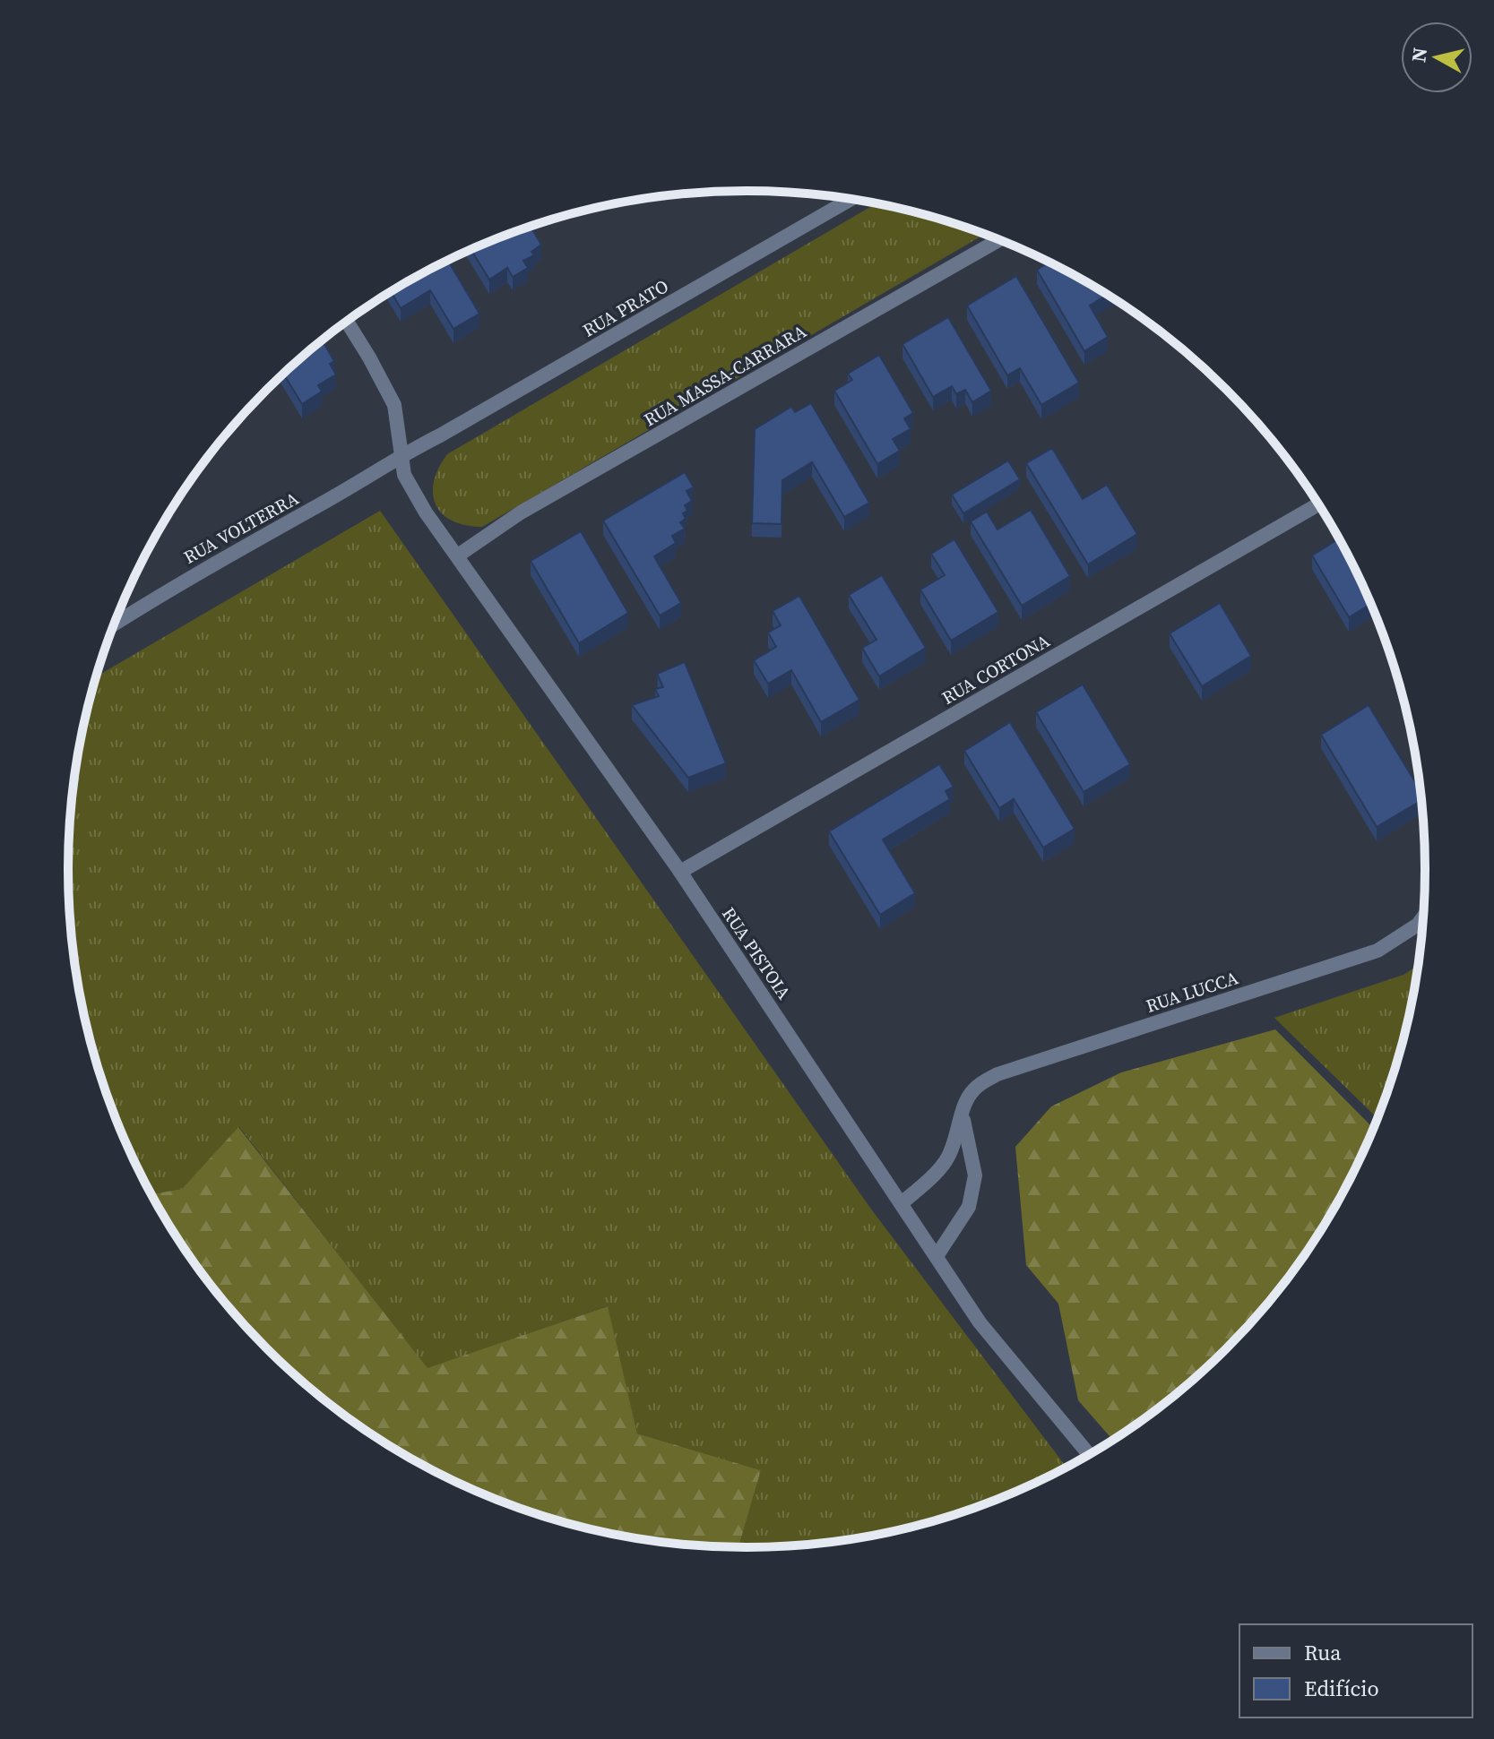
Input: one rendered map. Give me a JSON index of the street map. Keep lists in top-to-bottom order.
{
  "streets": {
    "street": [
      "RUA PRATO",
      "RUA MASSA-CARRARA",
      "RUA VOLTERRA",
      "RUA CORTONA",
      "RUA PISTOIA",
      "RUA LUCCA"
    ]
  },
  "crossings": [
    ["RUA PRATO", "RUA VOLTERRA"],
    ["RUA PRATO", "RUA PISTOIA"],
    ["RUA MASSA-CARRARA", "RUA PISTOIA"],
    ["RUA VOLTERRA", "RUA PISTOIA"],
    ["RUA CORTONA", "RUA PISTOIA"],
    ["RUA PISTOIA", "RUA LUCCA"]
  ],
  "legend": ["Rua", "Edifício"],
  "north": "left"
}
